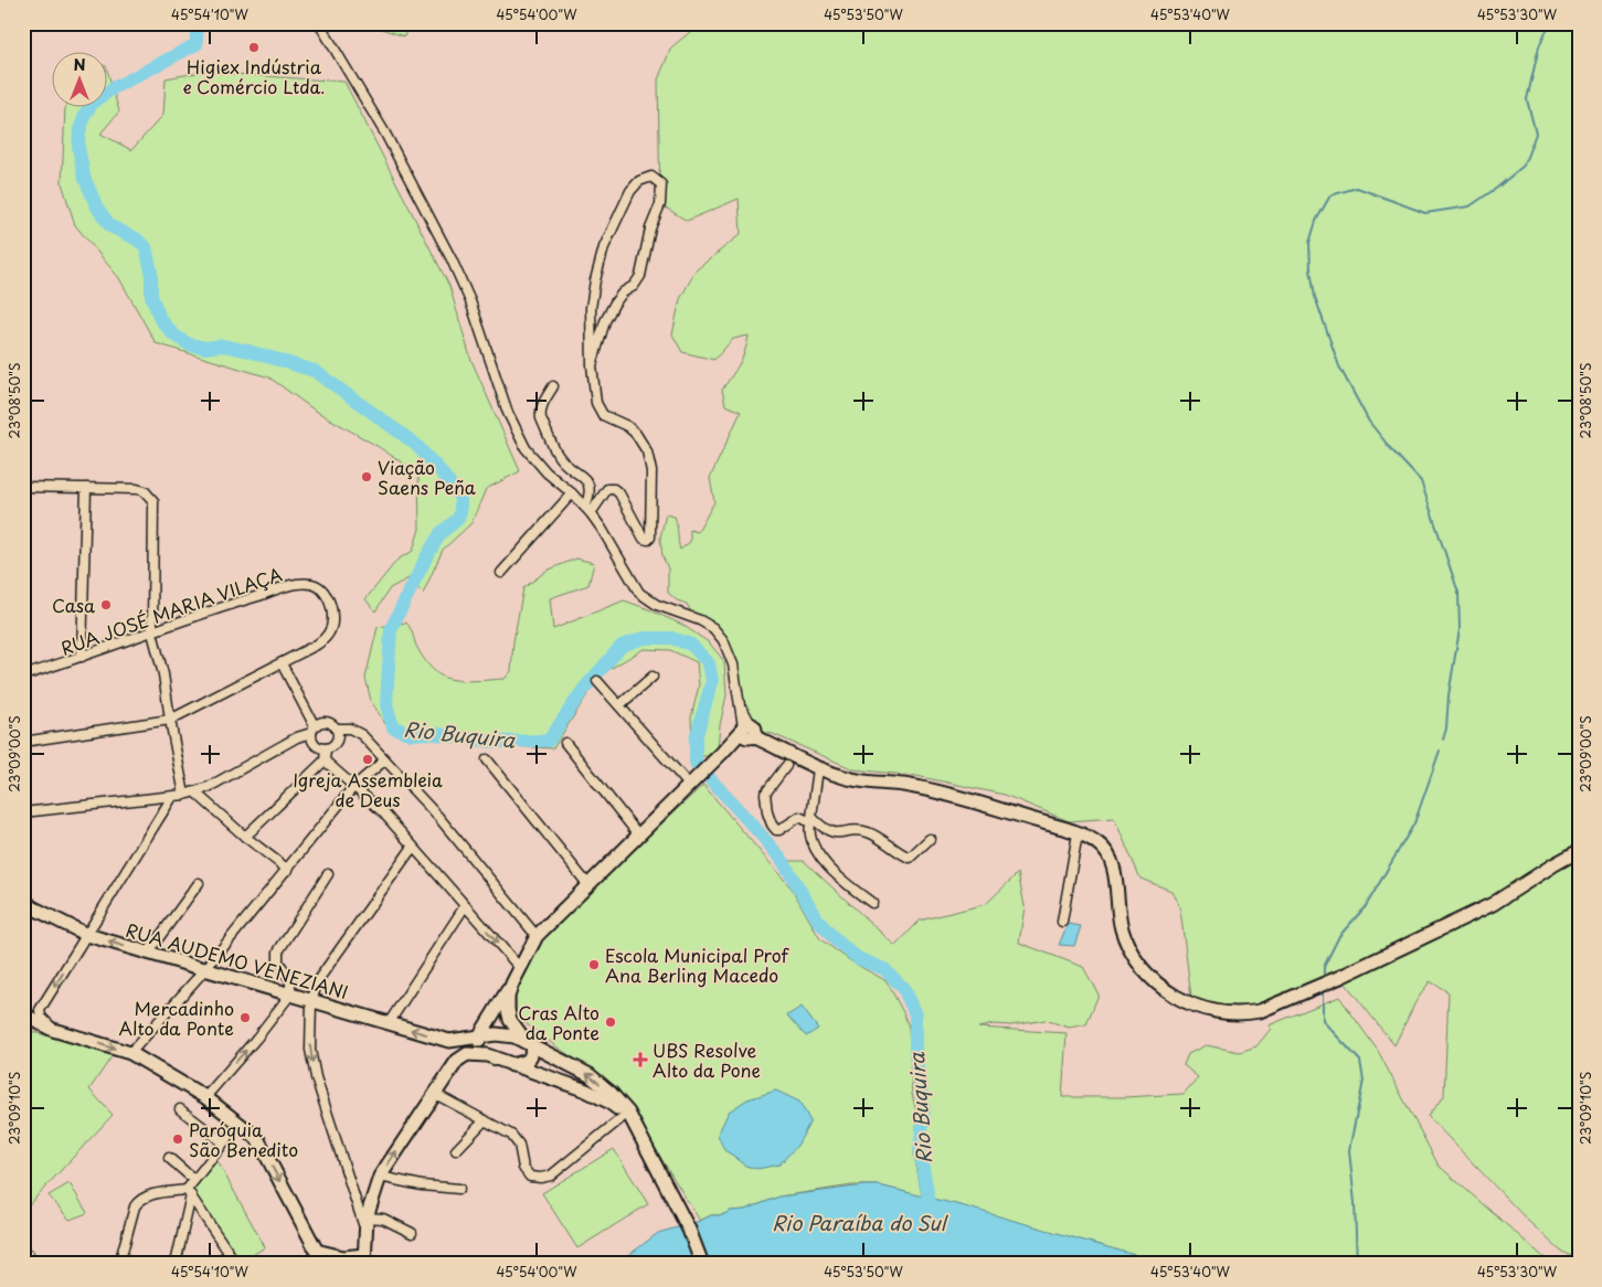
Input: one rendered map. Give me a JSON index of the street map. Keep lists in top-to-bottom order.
{
  "streets": {
    "main road": ["RUA AUDEMO VENEZIANI"],
    "street": ["RUA JOSÉ MARIA VILAÇA"]
  },
  "water": ["Rio Buquira", "Rio Paraíba do Sul"],
  "places": {
    "other": [
      "Higiex Indústria e Comércio Ltda.",
      "Viação Saens Peña",
      "Casa",
      "Igreja Assembleia de Deus",
      "Escola Municipal Prof Ana Berling Macedo",
      "Mercadinho Alto da Ponte",
      "Cras Alto da Ponte",
      "Paróquia São Benedito"
    ],
    "health": ["UBS Resolve Alto da Pone"]
  },
  "north": "top",
  "coordinates": [
    "45°54'10\"W",
    "45°54'00\"W",
    "45°53'50\"W",
    "45°53'40\"W",
    "45°53'30\"W",
    "23°08'50\"S",
    "23°09'00\"S",
    "23°09'10\"S"
  ]
}
